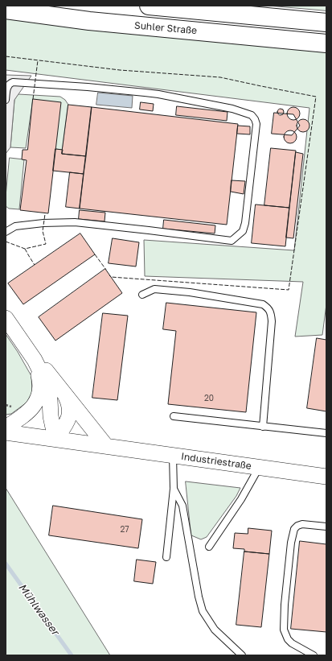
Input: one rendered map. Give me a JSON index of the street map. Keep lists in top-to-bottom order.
{
  "streets": {
    "main road": ["Suhler Straße"],
    "street": ["Industriestraße"]
  },
  "water": ["Mühlwasser"],
  "house_numbers": ["20", "27"]
}
